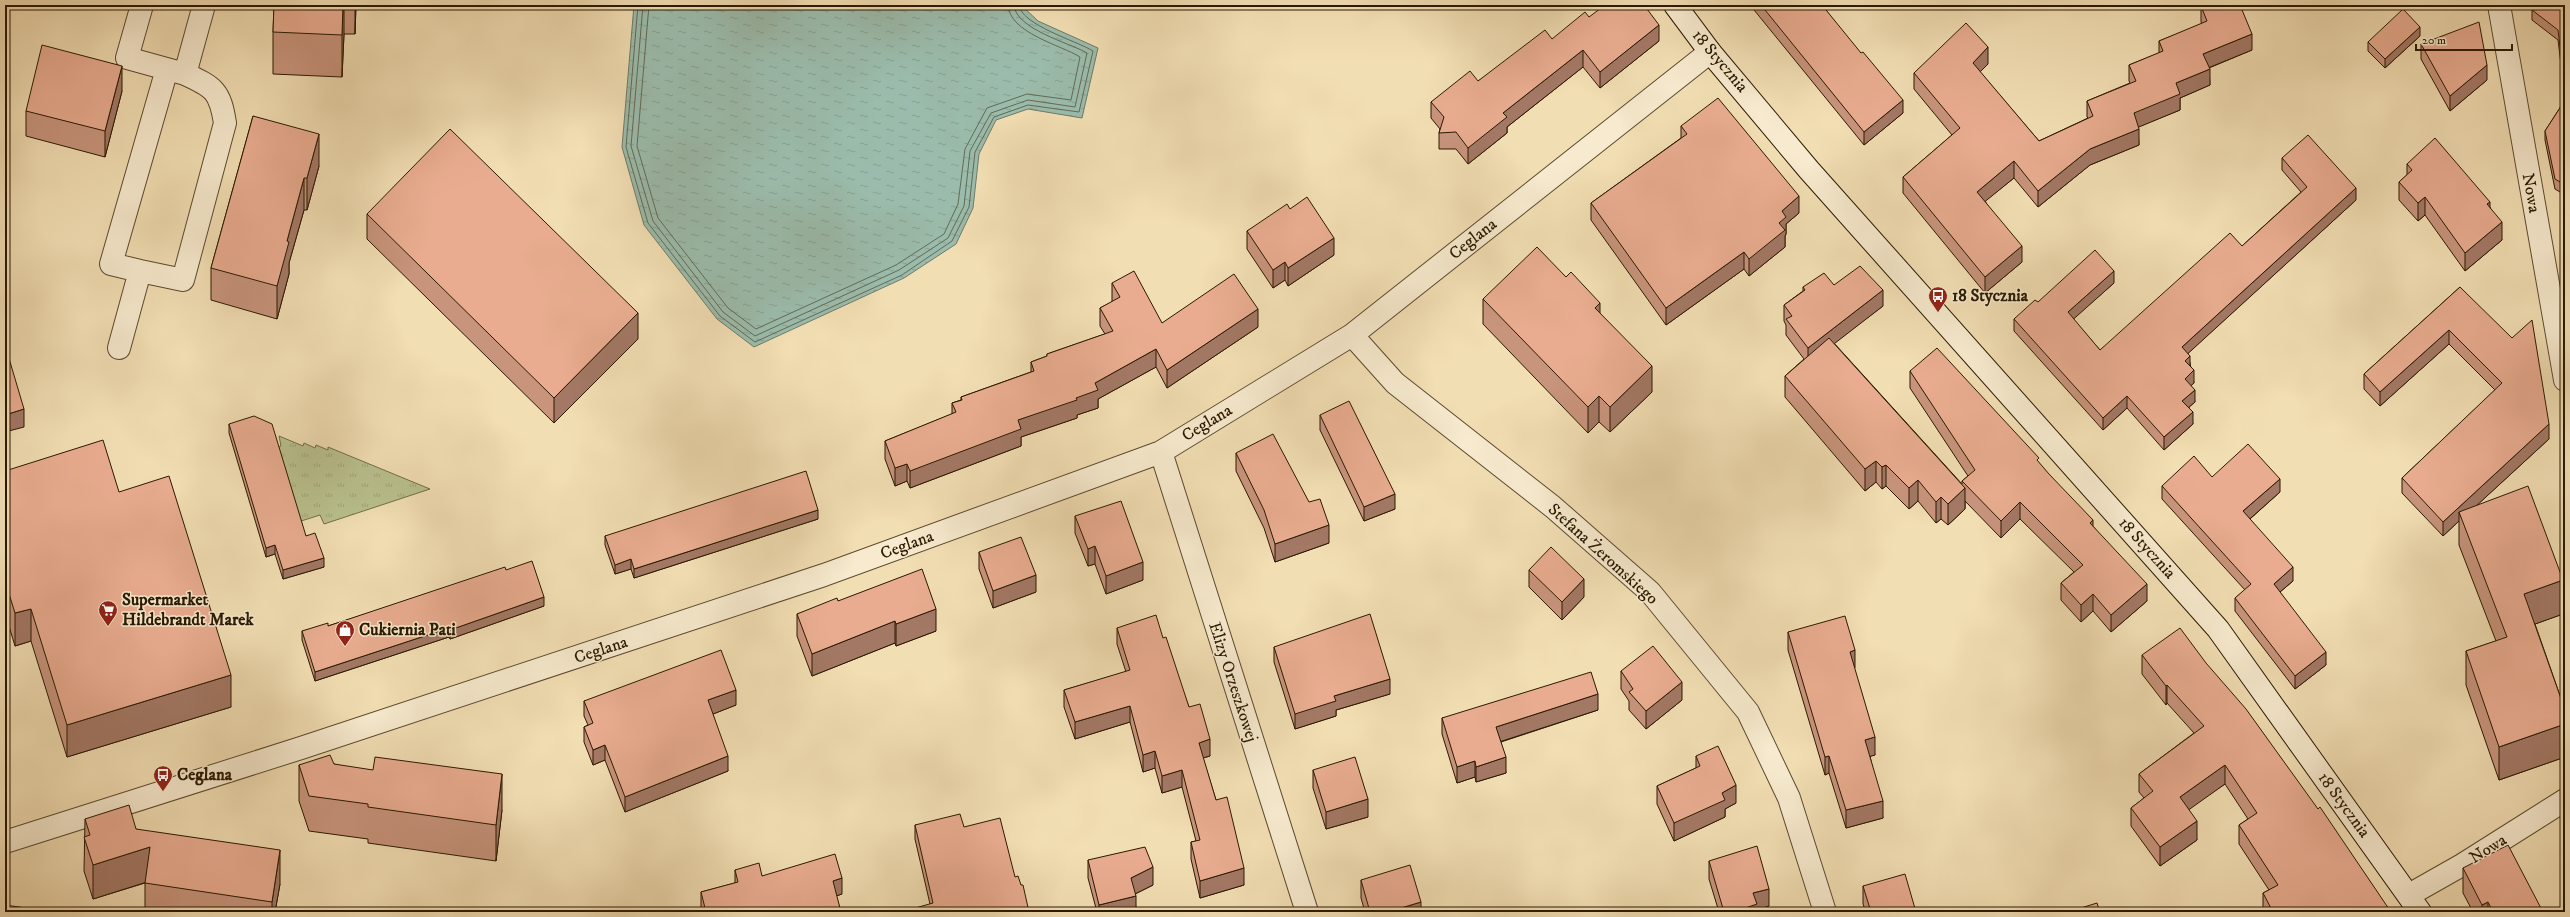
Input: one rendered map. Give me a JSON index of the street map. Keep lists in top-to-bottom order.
{
  "streets": {
    "street": [
      "18 Stycznia",
      "Nowa",
      "Ceglana",
      "Stefana Żeromskiego",
      "Elizy Orzeszkowej"
    ]
  },
  "crossings": [
    ["18 Stycznia", "Nowa"],
    ["18 Stycznia", "Ceglana"],
    ["Ceglana", "Stefana Żeromskiego"],
    ["Ceglana", "Elizy Orzeszkowej"]
  ],
  "places": {
    "bus stop": ["18 Stycznia", "Ceglana"],
    "supermarket": ["Supermarket Hildebrandt Marek"],
    "shop": ["Cukiernia Pati"]
  },
  "scale_bar": "20 m"
}
